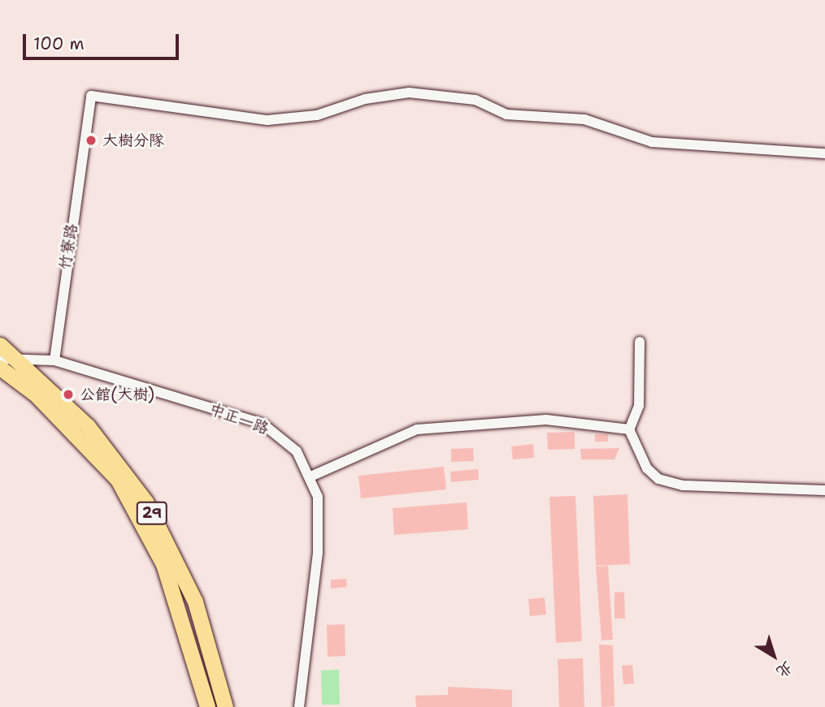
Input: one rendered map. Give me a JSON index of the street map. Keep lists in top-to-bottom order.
{
  "streets": {
    "main road": ["29"],
    "street": ["竹寮路", "中正一路"]
  },
  "crossings": [
    ["竹寮路", "中正一路"]
  ],
  "places": ["大樹分隊", "公館(大樹)"],
  "scale_bar": "100 m",
  "north": "bottom right"
}
